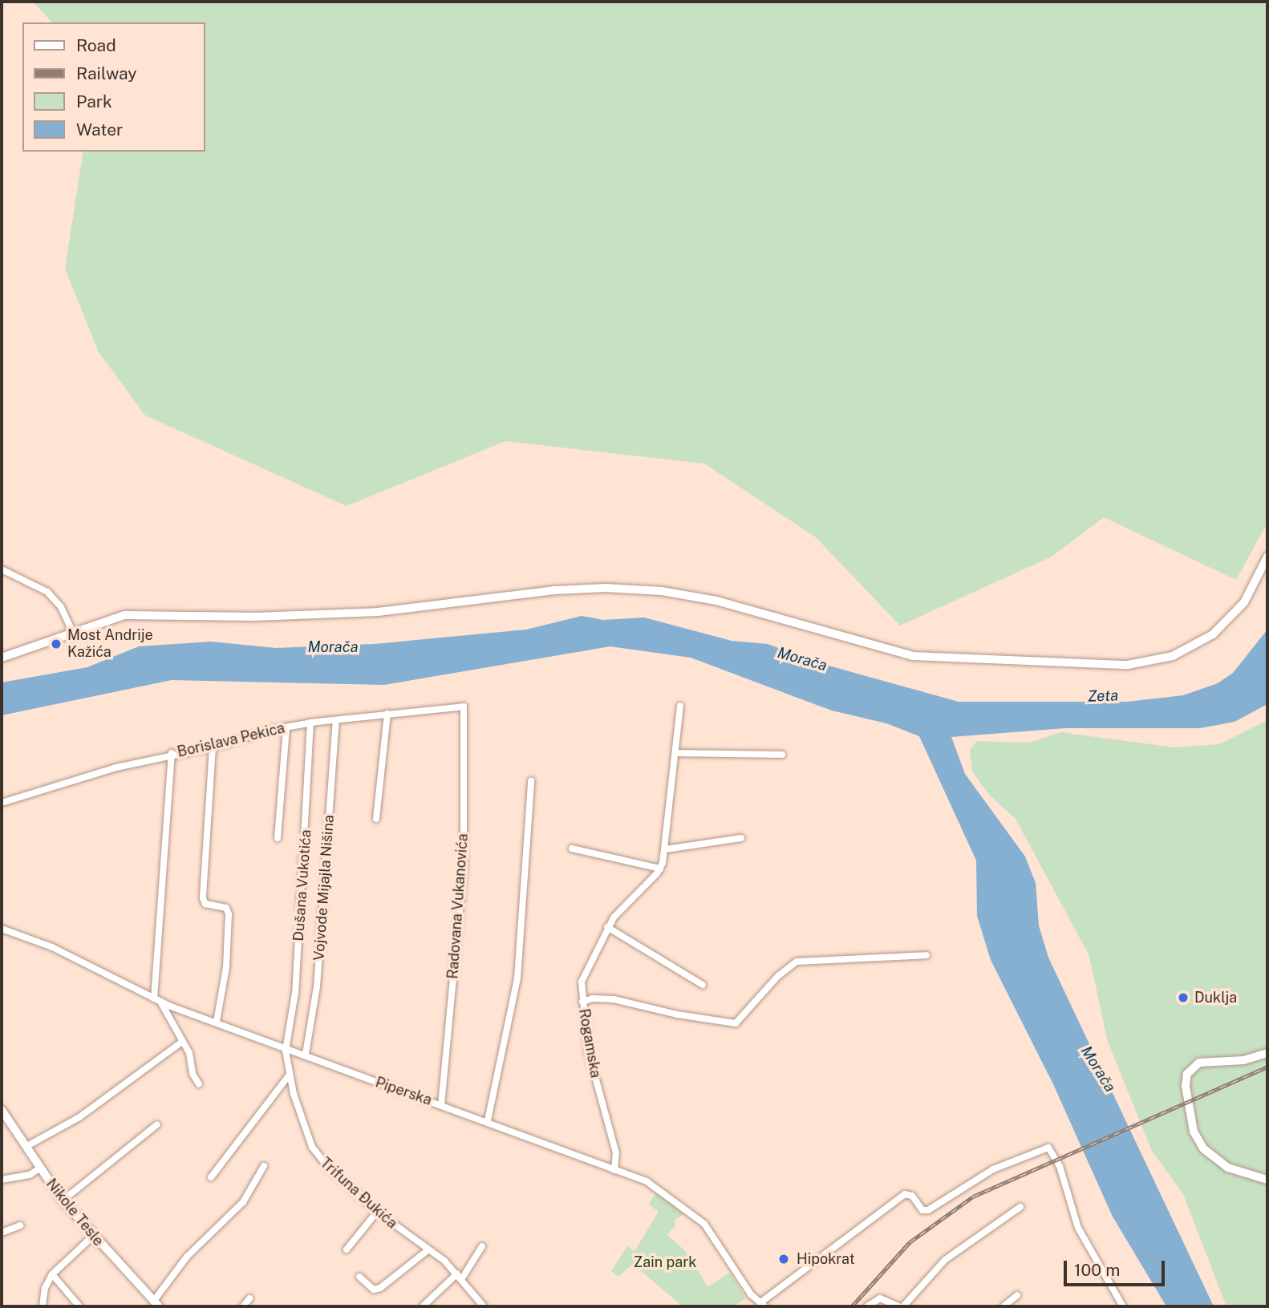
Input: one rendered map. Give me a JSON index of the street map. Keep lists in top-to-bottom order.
{
  "streets": {
    "street": [
      "Borislava Pekica",
      "Dušana Vukotića",
      "Vojvode Mijajla Nišina",
      "Radovana Vukanovića",
      "Rogamska",
      "Piperska",
      "Trifuna Đukića",
      "Nikole Tesle"
    ]
  },
  "crossings": [
    ["Borislava Pekica", "Dušana Vukotića"],
    ["Borislava Pekica", "Vojvode Mijajla Nišina"],
    ["Borislava Pekica", "Radovana Vukanovića"],
    ["Dušana Vukotića", "Piperska"],
    ["Dušana Vukotića", "Trifuna Đukića"],
    ["Vojvode Mijajla Nišina", "Piperska"],
    ["Radovana Vukanovića", "Piperska"],
    ["Rogamska", "Piperska"],
    ["Piperska", "Trifuna Đukića"]
  ],
  "water": ["Morača", "Zeta"],
  "parks": ["Zain park"],
  "places": ["Most Andrije Kažića", "Duklja", "Hipokrat"],
  "legend": [
    "Road",
    "Railway",
    "Park",
    "Water"
  ],
  "scale_bar": "100 m"
}
